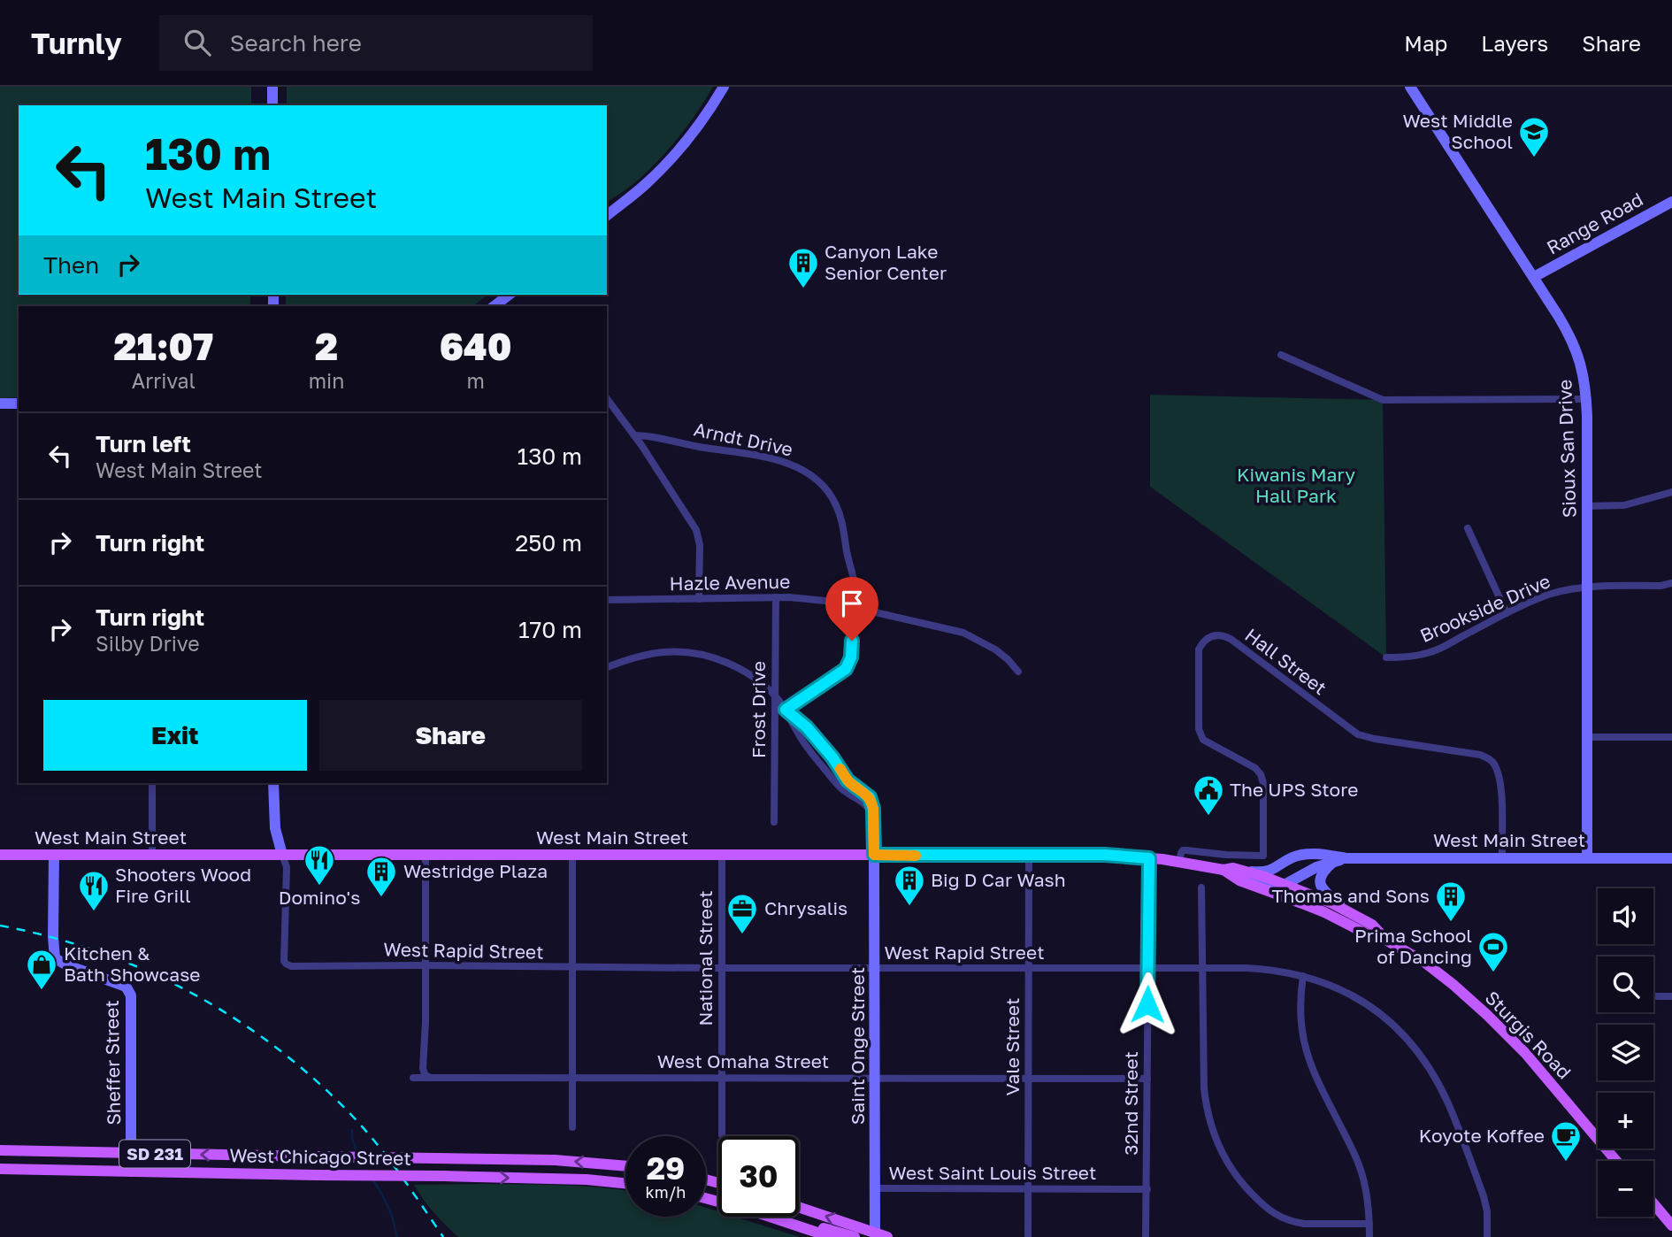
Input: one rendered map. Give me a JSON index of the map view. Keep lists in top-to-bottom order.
{
  "streets": {
    "main road": [
      "West Main Street",
      "Sturgis Road",
      "SD 231",
      "West Chicago Street"
    ],
    "street": [
      "Range Road",
      "Arndt Drive",
      "Sioux San Drive",
      "Hazle Avenue",
      "Brookside Drive",
      "Hall Street",
      "Frost Drive",
      "West Rapid Street",
      "National Street",
      "Saint Onge Street",
      "Vale Street",
      "West Omaha Street",
      "Sheffer Street",
      "32nd Street",
      "West Saint Louis Street"
    ]
  },
  "crossings": [
    ["Range Road", "Sioux San Drive"],
    ["Arndt Drive", "Hazle Avenue"],
    ["Sioux San Drive", "Brookside Drive"],
    ["Sioux San Drive", "West Main Street"],
    ["Hazle Avenue", "Frost Drive"],
    ["Hall Street", "West Main Street"],
    ["West Main Street", "West Rapid Street"],
    ["West Main Street", "National Street"],
    ["West Main Street", "Sturgis Road"],
    ["West Main Street", "Saint Onge Street"],
    ["West Main Street", "Vale Street"],
    ["West Main Street", "Sheffer Street"],
    ["West Main Street", "32nd Street"],
    ["West Rapid Street", "National Street"],
    ["West Rapid Street", "Saint Onge Street"],
    ["West Rapid Street", "Vale Street"],
    ["West Rapid Street", "32nd Street"],
    ["National Street", "West Omaha Street"],
    ["Saint Onge Street", "West Omaha Street"],
    ["Saint Onge Street", "West Saint Louis Street"],
    ["Vale Street", "West Omaha Street"],
    ["Vale Street", "West Saint Louis Street"],
    ["West Omaha Street", "32nd Street"],
    ["Sheffer Street", "West Chicago Street"],
    ["32nd Street", "West Saint Louis Street"]
  ],
  "parks": ["Kiwanis Mary Hall Park"],
  "places": {
    "school or university": ["West Middle School"],
    "building": [
      "Canyon Lake Senior Center",
      "Westridge Plaza",
      "Big D Car Wash",
      "Thomas and Sons"
    ],
    "public building": ["The UPS Store"],
    "restaurant": ["Domino's", "Shooters Wood Fire Grill"],
    "office": ["Chrysalis"],
    "sports": ["Prima School of Dancing"],
    "shop": ["Kitchen & Bath Showcase"],
    "cafe": ["Koyote Koffee"]
  },
  "page": {
    "header": "Turnly",
    "search": "Search here",
    "nav": ["Map", "Layers", "Share"],
    "turn": ["130 m", "West Main Street"],
    "then": "Then",
    "eta": [
      "21:07",
      "Arrival",
      "2",
      "min",
      "640",
      "m"
    ],
    "list": [
      {
        "name": "Turn left",
        "note": "West Main Street",
        "value": "130 m"
      },
      {
        "name": "Turn right",
        "value": "250 m"
      },
      {
        "name": "Turn right",
        "note": "Silby Drive",
        "value": "170 m"
      }
    ],
    "buttons": ["Exit", "Share"],
    "map_buttons": ["+", "−"],
    "speed": "29 km/h",
    "limit": "30"
  }
}
